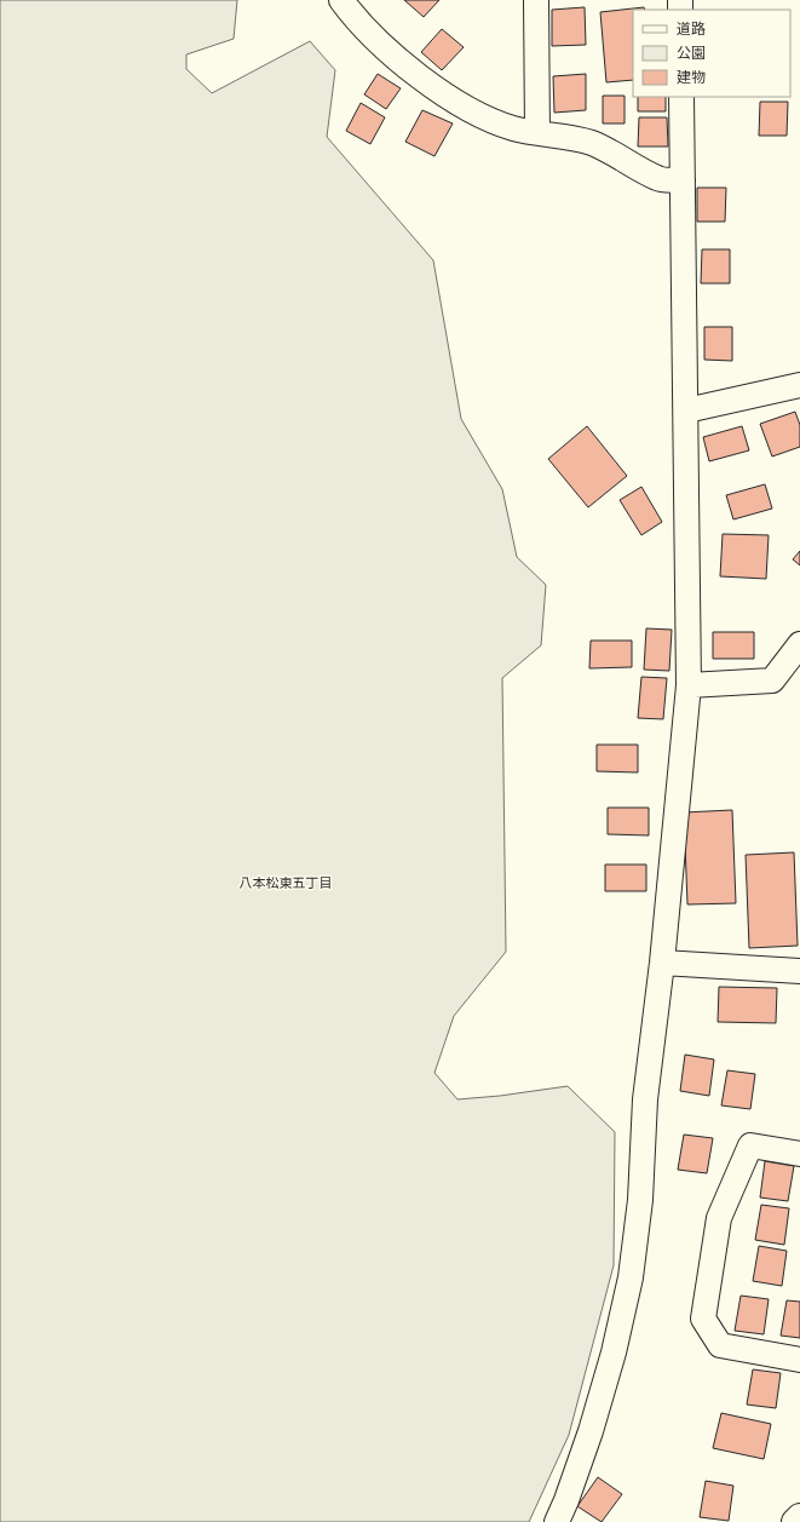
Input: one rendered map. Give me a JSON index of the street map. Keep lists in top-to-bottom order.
{
  "districts": ["八本松東五丁目"],
  "legend": ["道路", "公園", "建物"]
}
